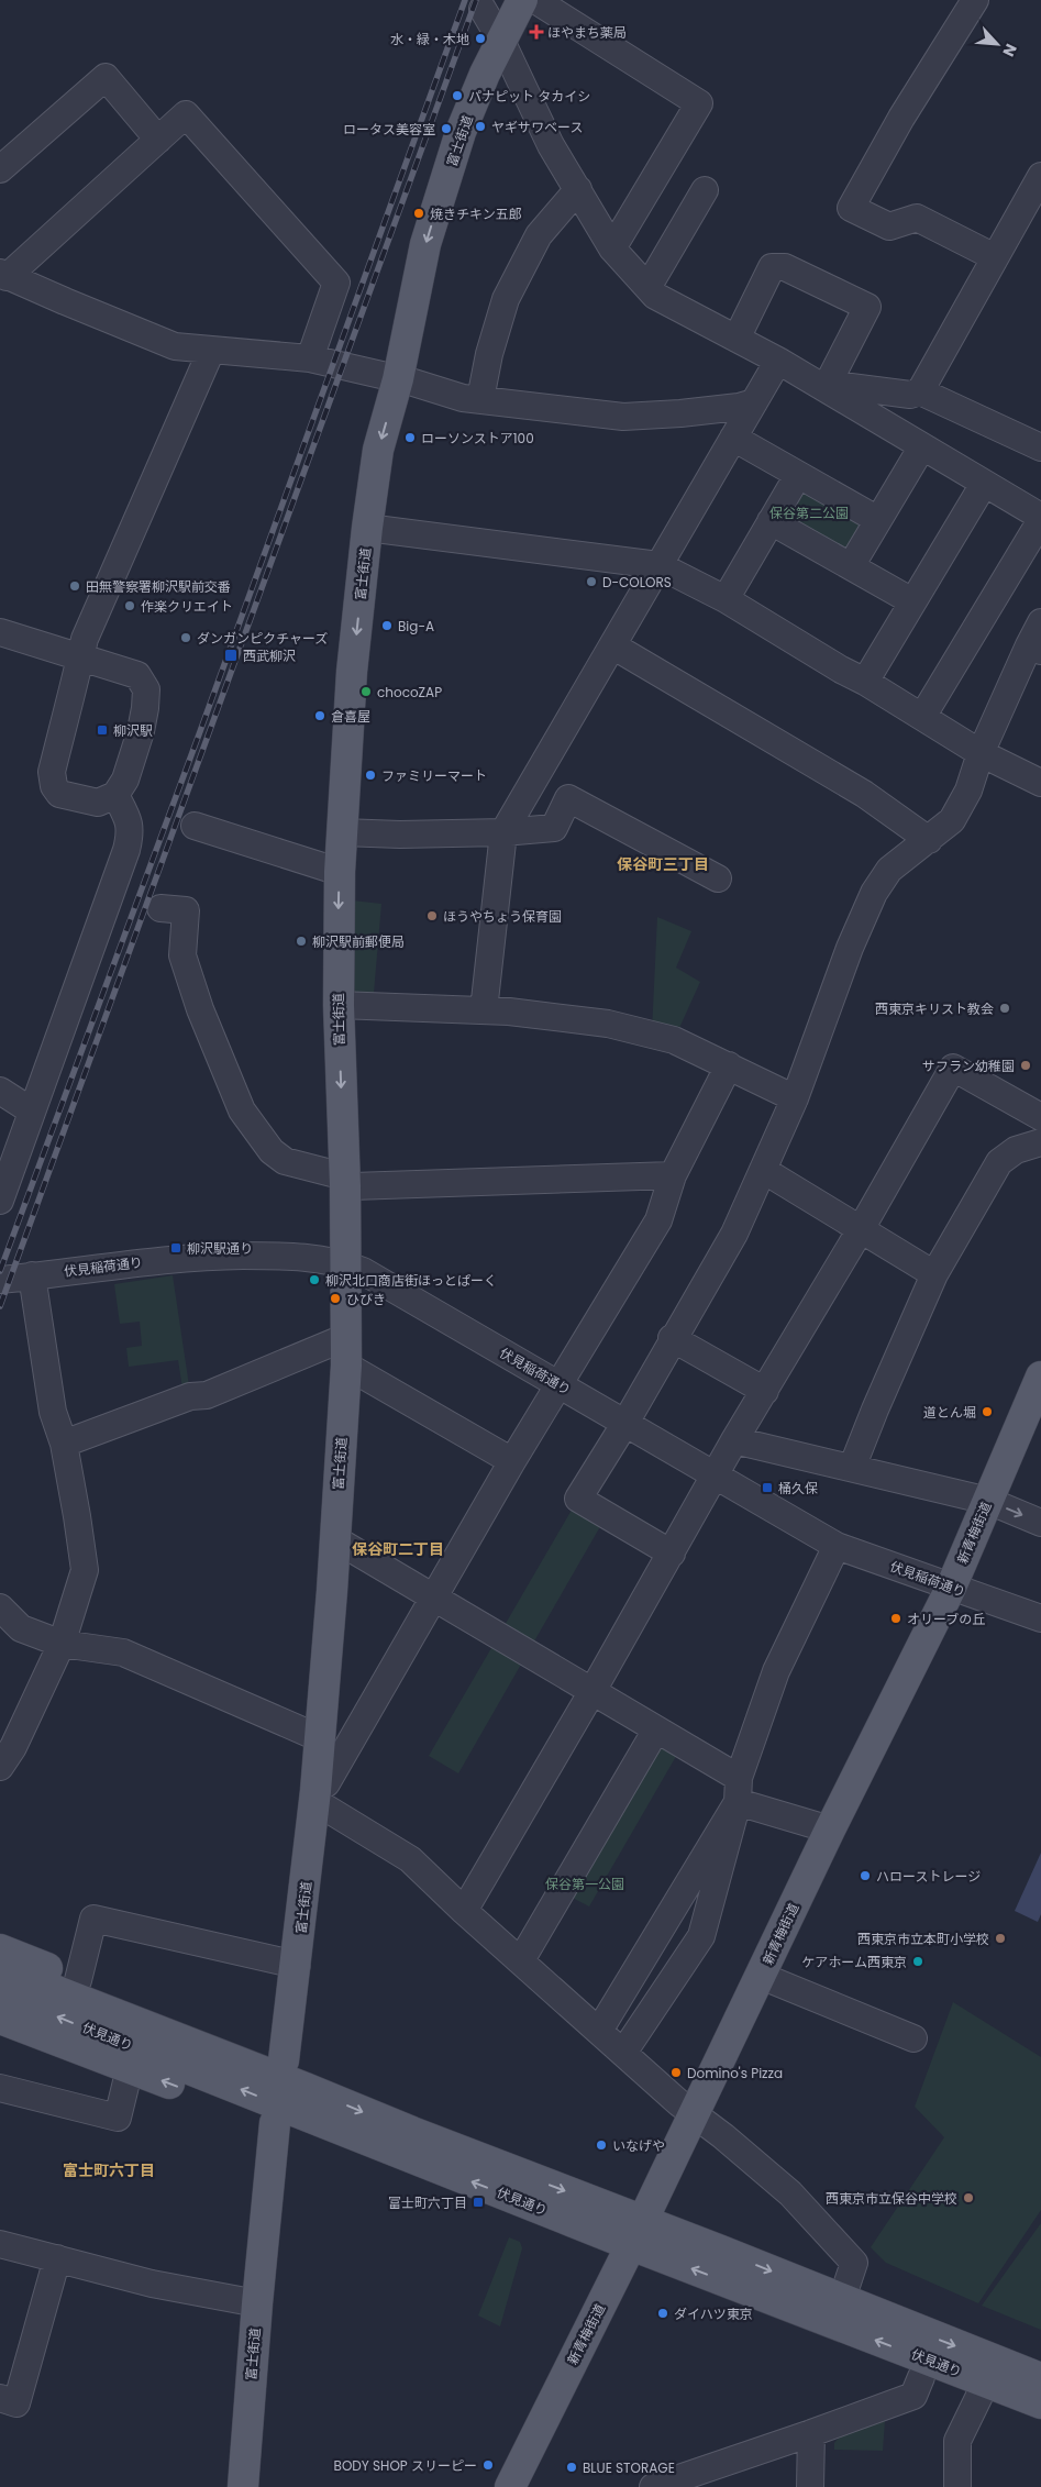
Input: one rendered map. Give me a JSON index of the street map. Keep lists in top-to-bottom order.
{
  "streets": {
    "main road": ["富士街道", "新青梅街道", "伏見通り"],
    "street": ["伏見稲荷通り"]
  },
  "crossings": [
    ["富士街道", "伏見稲荷通り"],
    ["伏見稲荷通り", "新青梅街道"],
    ["新青梅街道", "伏見通り"]
  ],
  "one_way": ["富士街道"],
  "districts": ["保谷町三丁目", "保谷町二丁目", "富士町六丁目"],
  "parks": ["保谷第二公園", "保谷第一公園"],
  "places": {
    "health": ["ほやまち薬局"],
    "other": [
      "水・緑・木地",
      "パナピット タカイシ",
      "ヤギサワベース",
      "ロータス美容室",
      "焼きチキン五郎",
      "ローソンストア100",
      "D-COLORS",
      "田無警察署柳沢駅前交番",
      "作楽クリエイト",
      "Big-A",
      "ダンガンピクチャーズ",
      "chocoZAP",
      "倉喜屋",
      "ファミリーマート",
      "ほうやちょう保育園",
      "柳沢駅前郵便局",
      "西東京キリスト教会",
      "サフラン幼稚園",
      "柳沢北口商店街ほっとぱーく",
      "ひびき",
      "道とん堀",
      "オリーブの丘",
      "ハローストレージ",
      "西東京市立本町小学校",
      "ケアホーム西東京",
      "Domino's Pizza",
      "いなげや",
      "西東京市立保谷中学校",
      "ダイハツ東京",
      "BODY SHOP スリーピー",
      "BLUE STORAGE"
    ],
    "transit": [
      "西武柳沢",
      "柳沢駅",
      "柳沢駅通り",
      "桶久保",
      "富士町六丁目"
    ]
  },
  "north": "bottom right"
}
